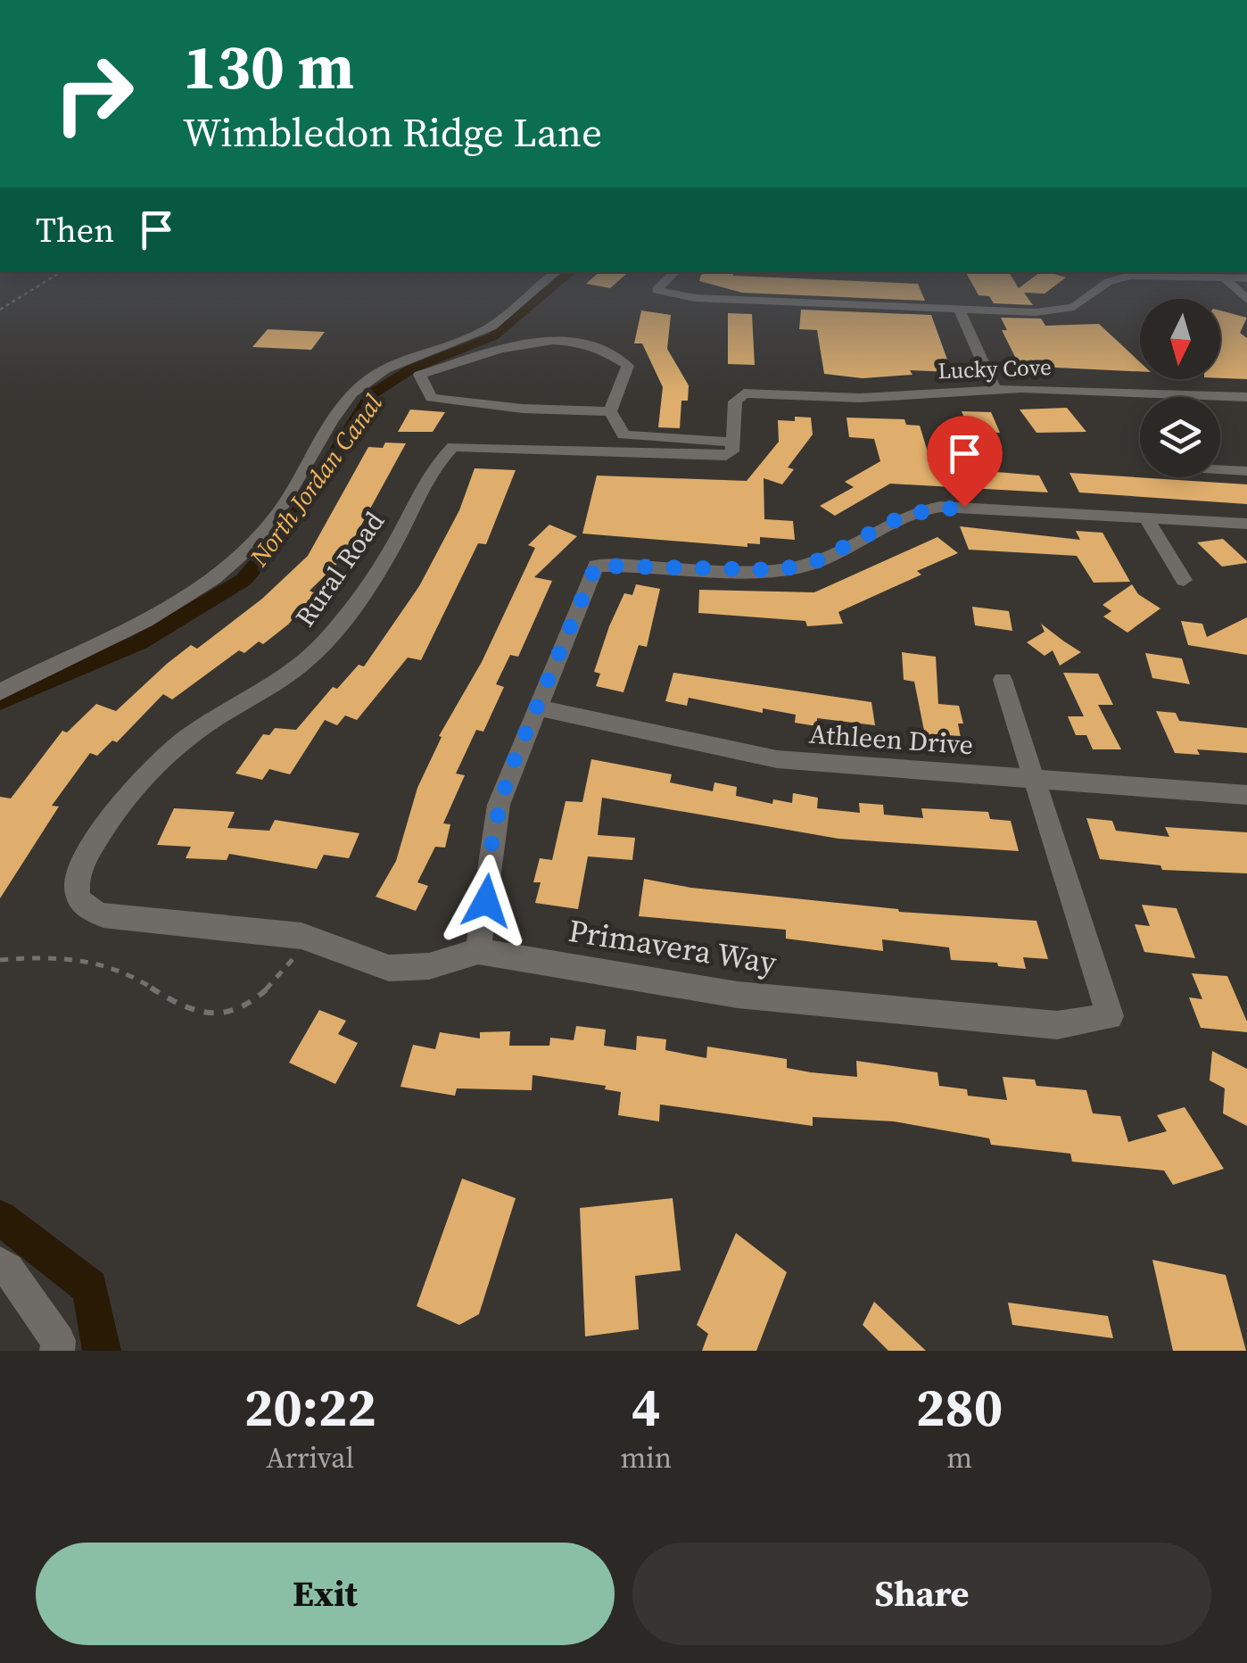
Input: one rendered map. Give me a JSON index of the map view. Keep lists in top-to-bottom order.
{
  "streets": {
    "street": [
      "Lucky Cove",
      "Rural Road",
      "Athleen Drive",
      "Primavera Way"
    ]
  },
  "crossings": [
    ["Lucky Cove", "Rural Road"],
    ["Rural Road", "Primavera Way"],
    ["Athleen Drive", "Primavera Way"]
  ],
  "water": ["North Jordan Canal"],
  "north": "bottom",
  "page": {
    "turn": ["130 m", "Wimbledon Ridge Lane"],
    "then": "Then",
    "eta": [
      "20:22",
      "Arrival",
      "4",
      "min",
      "280",
      "m"
    ],
    "buttons": ["Exit", "Share"]
  }
}
